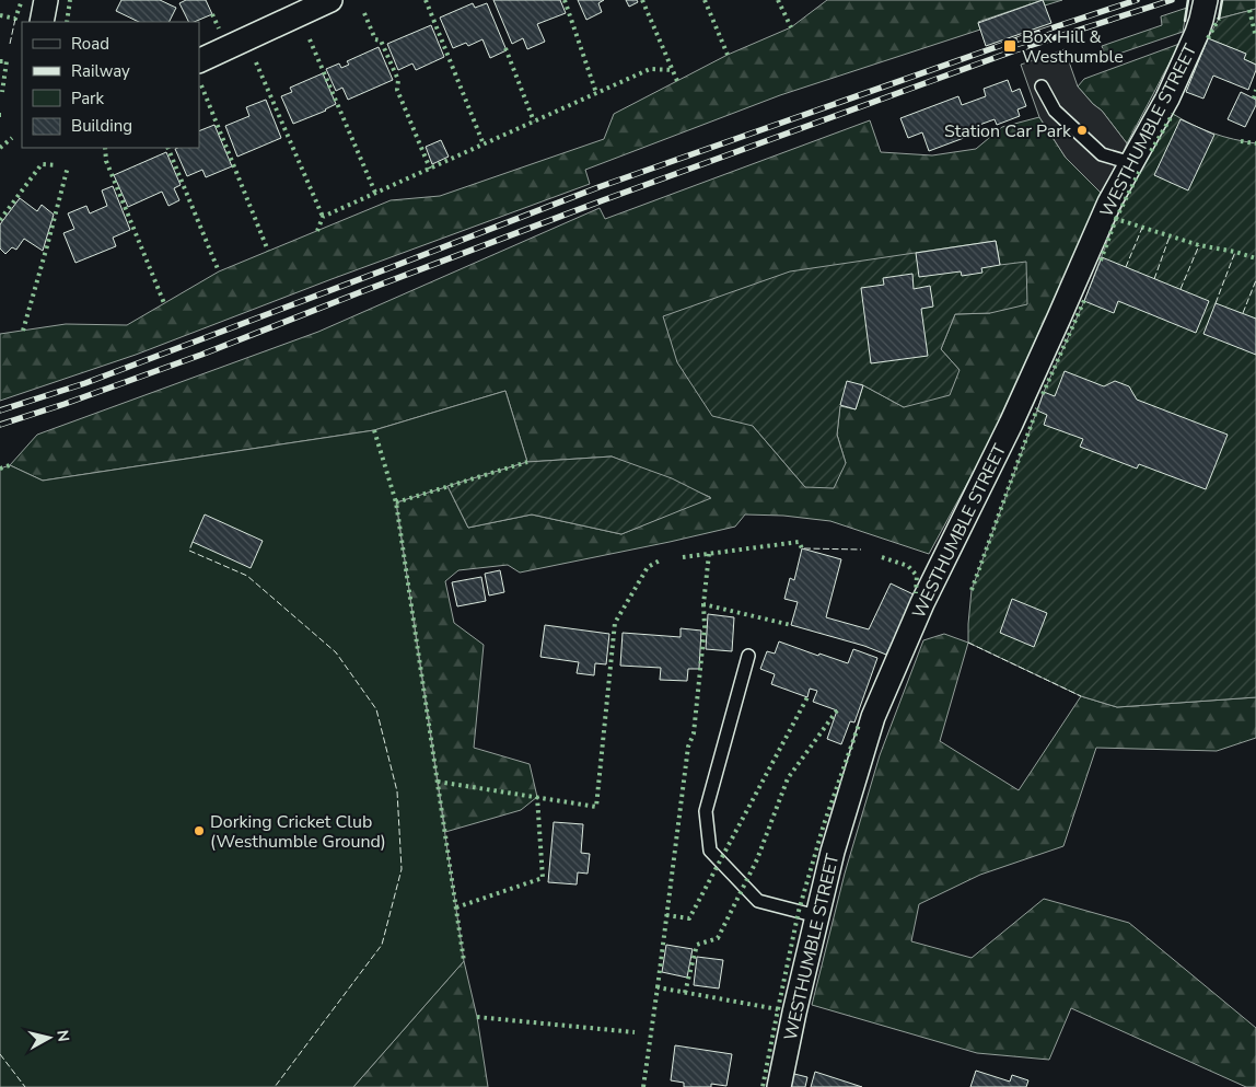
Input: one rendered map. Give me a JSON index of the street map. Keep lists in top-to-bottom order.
{
  "streets": {
    "street": ["WESTHUMBLE STREET"]
  },
  "places": {
    "transit": ["Box Hill & Westhumble"],
    "other": ["Station Car Park", "Dorking Cricket Club (Westhumble Ground)"]
  },
  "legend": [
    "Road",
    "Railway",
    "Park",
    "Building"
  ],
  "north": "right"
}
